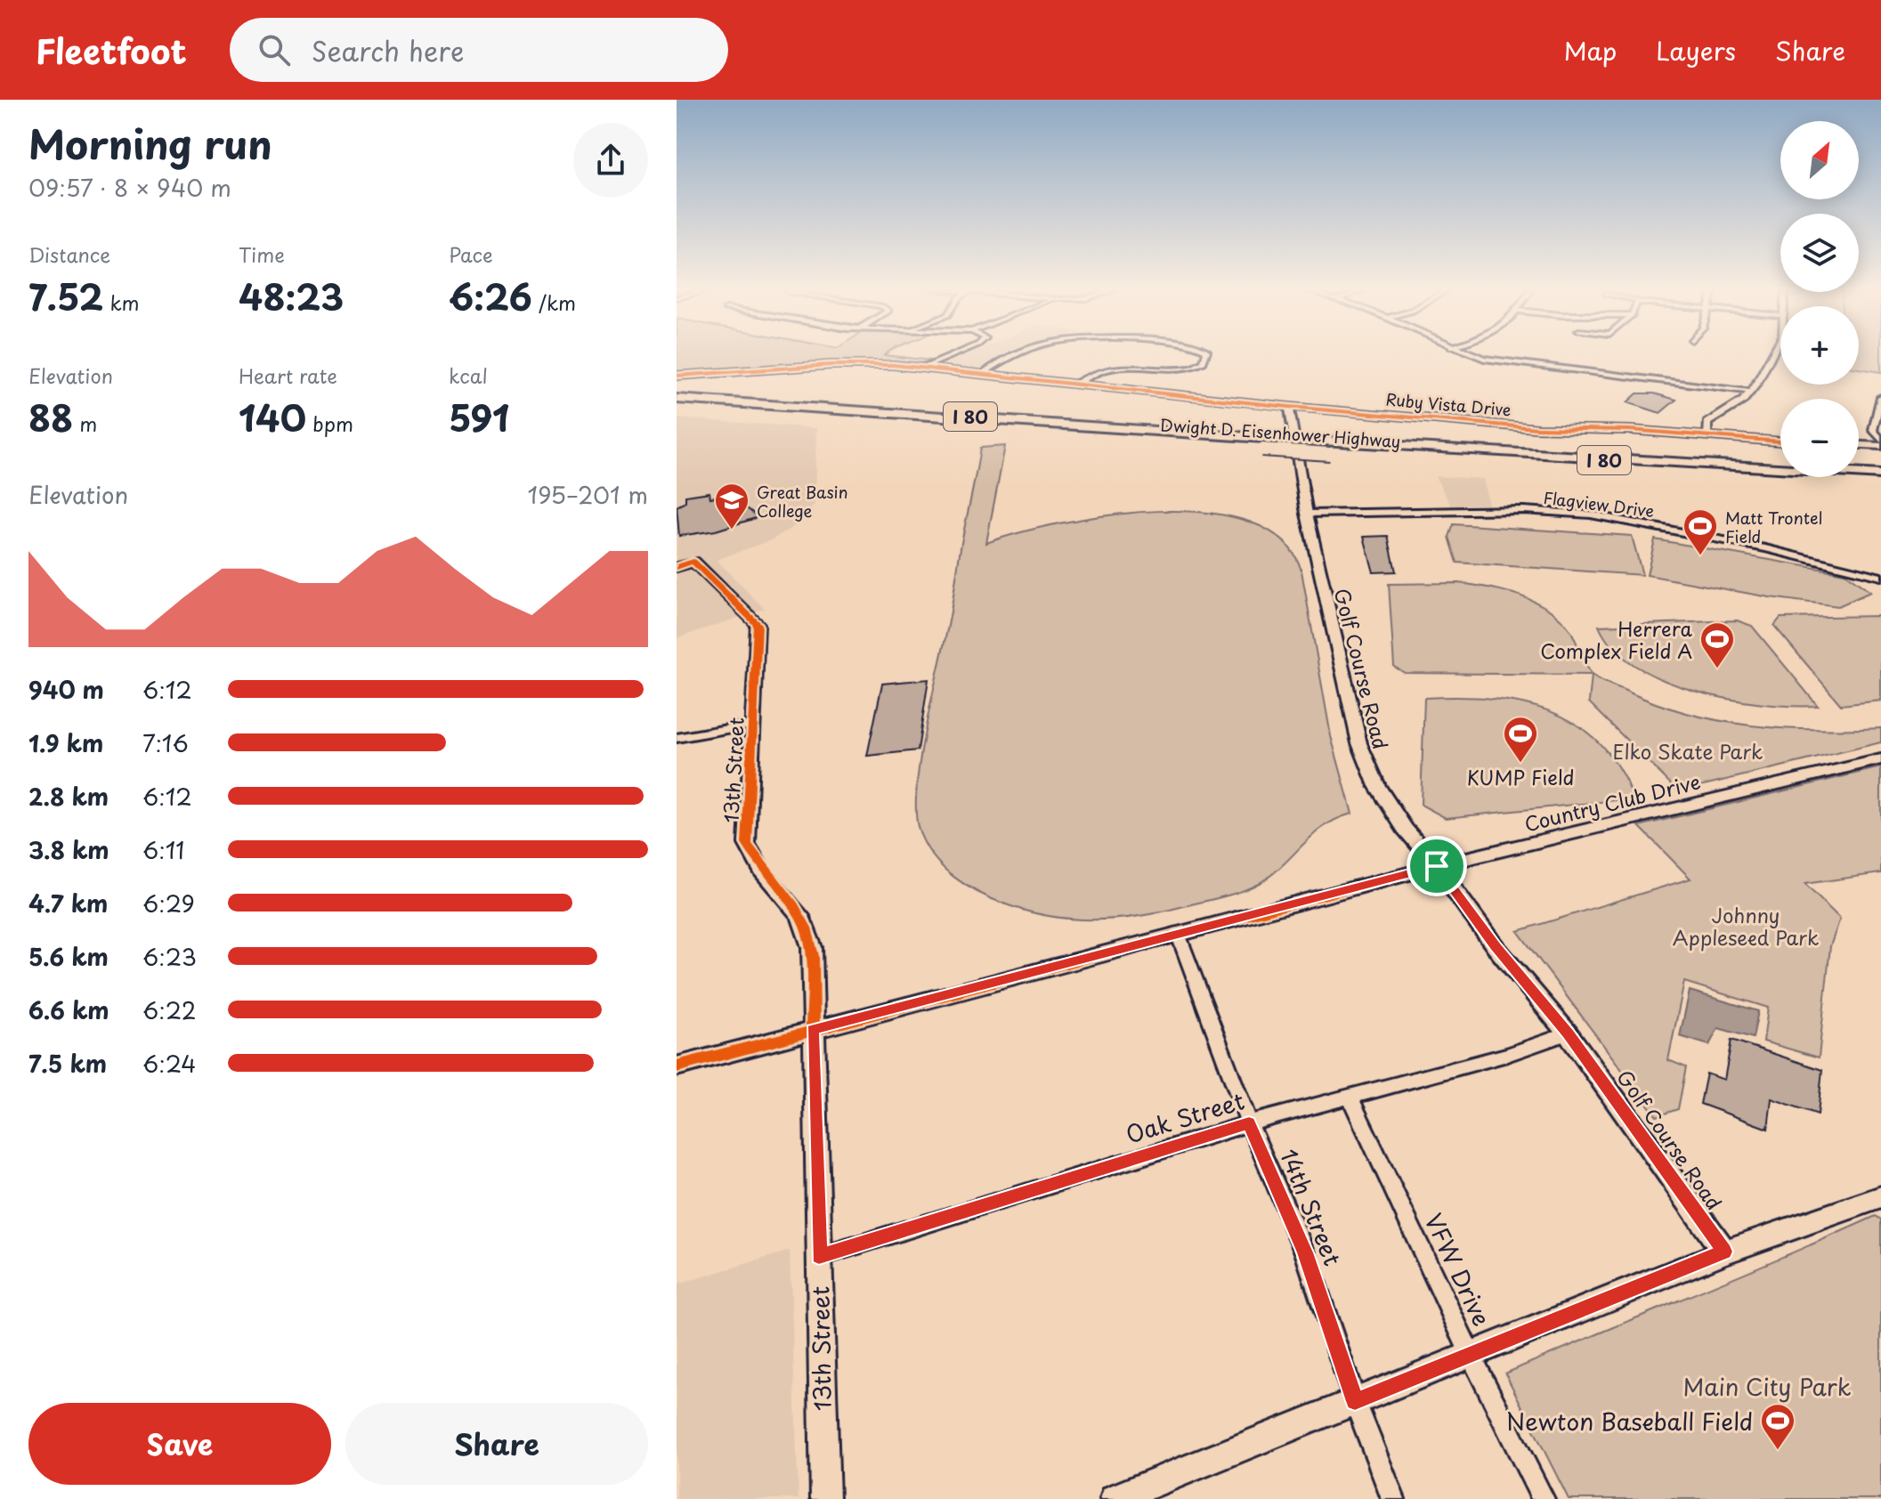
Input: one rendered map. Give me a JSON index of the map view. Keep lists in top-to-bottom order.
{
  "streets": {
    "highway": ["I 80", "Dwight D. Eisenhower Highway"],
    "street": [
      "Ruby Vista Drive",
      "Flagview Drive",
      "Golf Course Road",
      "13th Street",
      "Country Club Drive",
      "Oak Street",
      "14th Street",
      "VFW Drive"
    ]
  },
  "crossings": [
    ["Ruby Vista Drive", "Golf Course Road"],
    ["Flagview Drive", "Golf Course Road"],
    ["Golf Course Road", "Country Club Drive"],
    ["Golf Course Road", "Oak Street"],
    ["13th Street", "Country Club Drive"],
    ["13th Street", "Oak Street"],
    ["Country Club Drive", "14th Street"],
    ["Oak Street", "14th Street"],
    ["Oak Street", "VFW Drive"]
  ],
  "parks": ["Elko Skate Park", "Johnny Appleseed Park", "Main City Park"],
  "places": {
    "school or university": ["Great Basin College"],
    "sports": [
      "Matt Trontel Field",
      "Herrera Complex Field A",
      "KUMP Field",
      "Newton Baseball Field"
    ]
  },
  "north": "top right",
  "page": {
    "header": "Fleetfoot",
    "search": "Search here",
    "nav": ["Map", "Layers", "Share"],
    "heading": ["Morning run", "09:57 · 8 × 940 m"],
    "map_buttons": ["+", "−"],
    "stats": [
      ["Distance", "7.52 km"],
      ["Time", "48:23"],
      ["Pace", "6:26 /km"],
      ["Elevation", "88 m"],
      ["Heart rate", "140 bpm"],
      ["kcal", "591"]
    ],
    "chart": ["Elevation", "195–201 m"],
    "list": [
      {
        "name": "940 m",
        "note": "6:12"
      },
      {
        "name": "1.9 km",
        "note": "7:16"
      },
      {
        "name": "2.8 km",
        "note": "6:12"
      },
      {
        "name": "3.8 km",
        "note": "6:11"
      },
      {
        "name": "4.7 km",
        "note": "6:29"
      },
      {
        "name": "5.6 km",
        "note": "6:23"
      },
      {
        "name": "6.6 km",
        "note": "6:22"
      },
      {
        "name": "7.5 km",
        "note": "6:24"
      }
    ],
    "buttons": ["Save", "Share"]
  }
}
